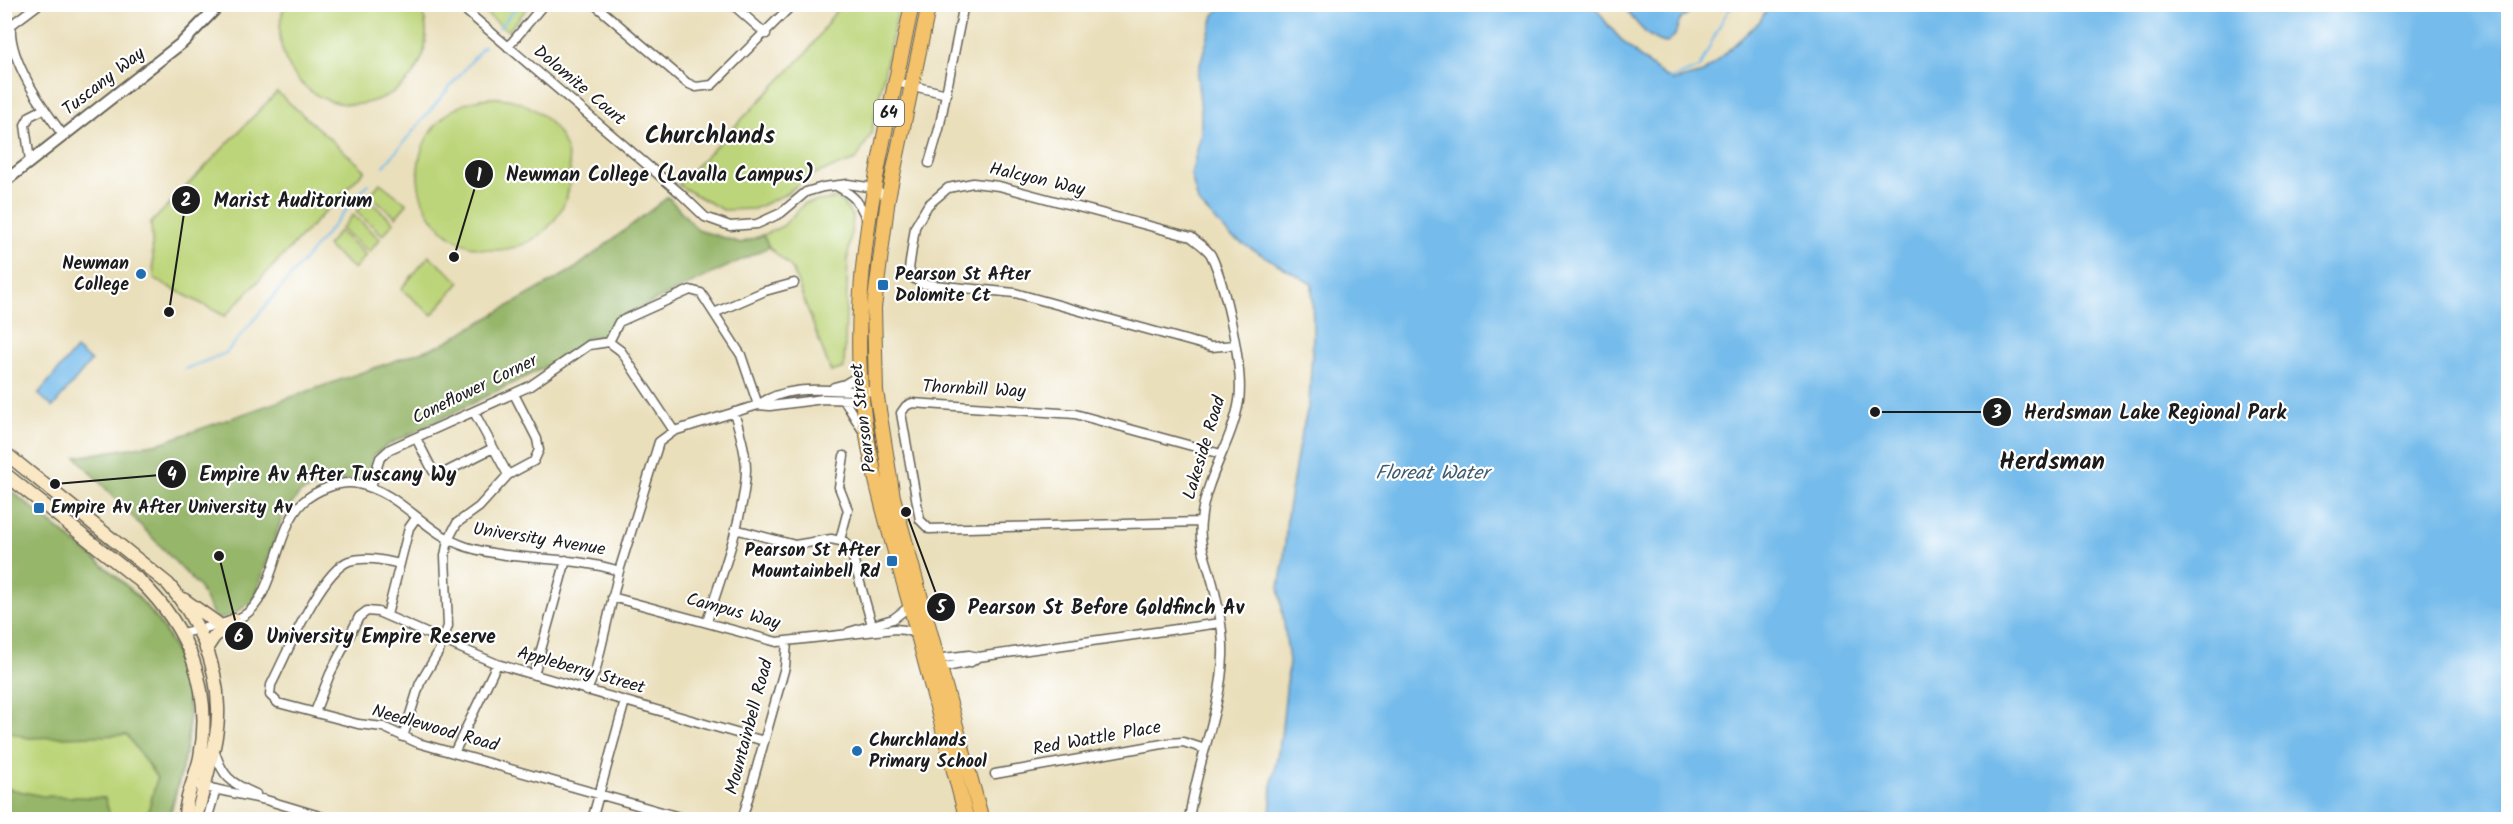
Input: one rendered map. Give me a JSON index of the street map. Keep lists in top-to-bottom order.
{
  "streets": {
    "main road": ["64", "Pearson Street"],
    "street": [
      "Tuscany Way",
      "Dolomite Court",
      "Halcyon Way",
      "Coneflower Corner",
      "Thornbill Way",
      "Lakeside Road",
      "University Avenue",
      "Campus Way",
      "Appleberry Street",
      "Mountainbell Road",
      "Needlewood Road",
      "Red Wattle Place"
    ]
  },
  "crossings": [
    ["Dolomite Court", "Pearson Street"],
    ["Halcyon Way", "Lakeside Road"],
    ["Coneflower Corner", "University Avenue"],
    ["Thornbill Way", "Lakeside Road"],
    ["Pearson Street", "Campus Way"],
    ["Lakeside Road", "Red Wattle Place"],
    ["Campus Way", "Mountainbell Road"],
    ["Appleberry Street", "Mountainbell Road"],
    ["Appleberry Street", "Needlewood Road"]
  ],
  "districts": ["Churchlands", "Herdsman"],
  "water": ["Floreat Water"],
  "places": {
    "other": [
      "Newman College (Lavalla Campus)",
      "Newman College",
      "Marist Auditorium",
      "Herdsman Lake Regional Park",
      "Empire Av After Tuscany Wy",
      "Pearson St Before Goldfinch Av",
      "University Empire Reserve",
      "Churchlands Primary School"
    ],
    "transit": ["Pearson St After Dolomite Ct", "Empire Av After University Av", "Pearson St After Mountainbell Rd"]
  }
}
